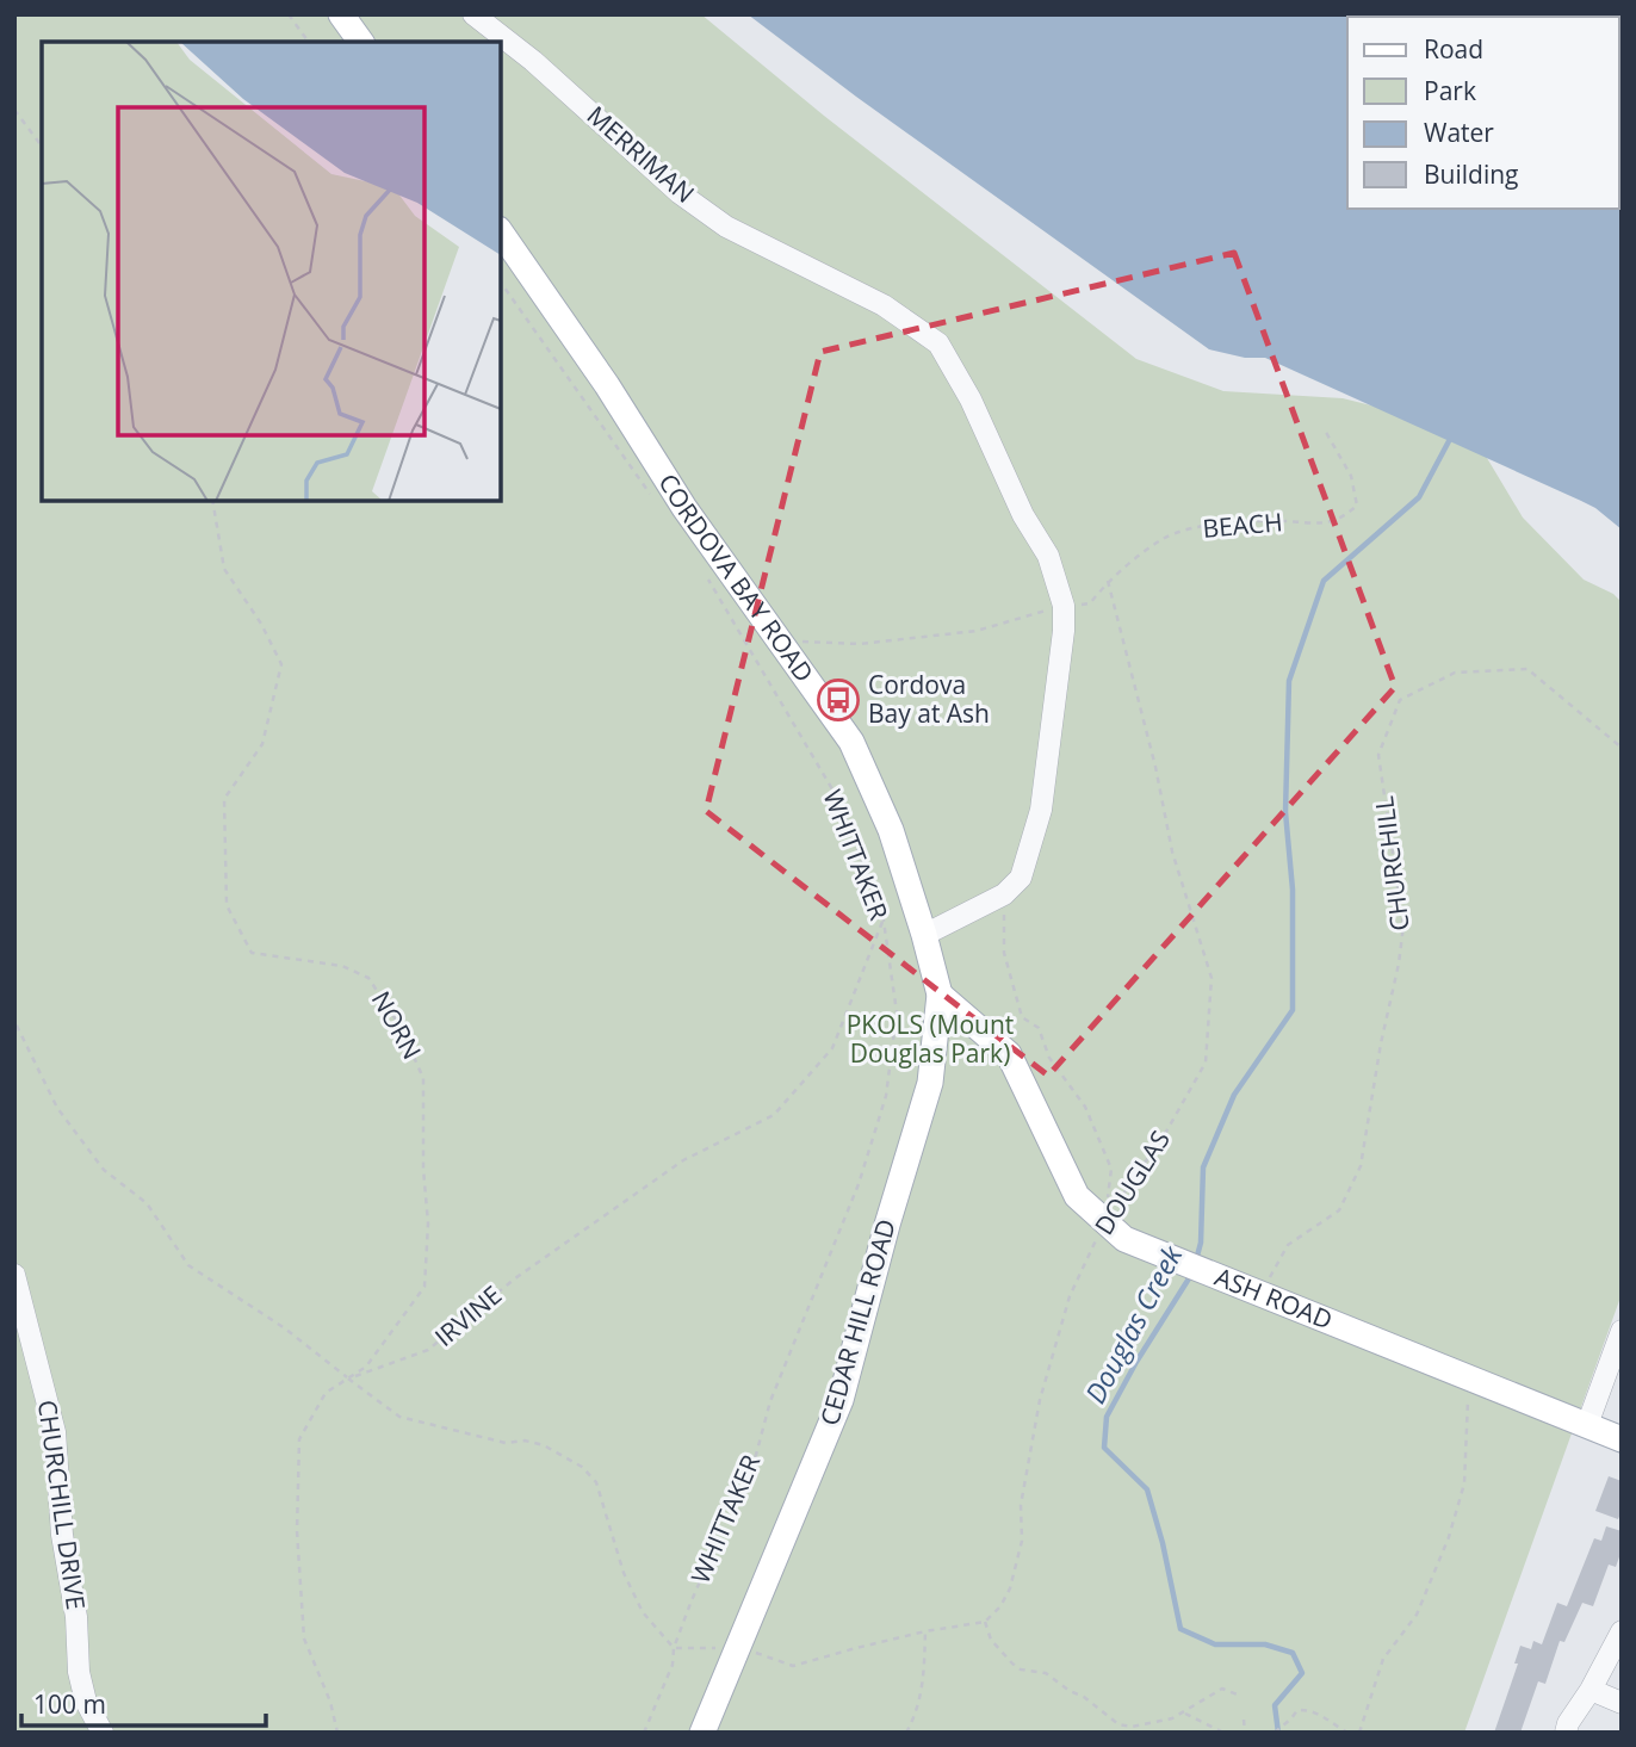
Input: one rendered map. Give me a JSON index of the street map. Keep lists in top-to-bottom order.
{
  "streets": {
    "main road": ["CORDOVA BAY ROAD", "ASH ROAD", "CEDAR HILL ROAD"],
    "street": ["MERRIMAN", "CHURCHILL DRIVE"],
    "path": [
      "BEACH",
      "WHITTAKER",
      "CHURCHILL",
      "NORN",
      "DOUGLAS",
      "IRVINE"
    ]
  },
  "crossings": [
    ["MERRIMAN", "BEACH"],
    ["BEACH", "CORDOVA BAY ROAD"],
    ["BEACH", "DOUGLAS"],
    ["CORDOVA BAY ROAD", "ASH ROAD"],
    ["CORDOVA BAY ROAD", "CEDAR HILL ROAD"],
    ["WHITTAKER", "IRVINE"],
    ["CHURCHILL", "ASH ROAD"],
    ["NORN", "IRVINE"],
    ["DOUGLAS", "ASH ROAD"],
    ["ASH ROAD", "CEDAR HILL ROAD"]
  ],
  "water": ["Douglas Creek"],
  "parks": ["PKOLS (Mount Douglas Park)"],
  "places": {
    "bus stop": ["Cordova Bay at Ash"]
  },
  "legend": [
    "Road",
    "Park",
    "Water",
    "Building"
  ],
  "scale_bar": "100 m"
}
